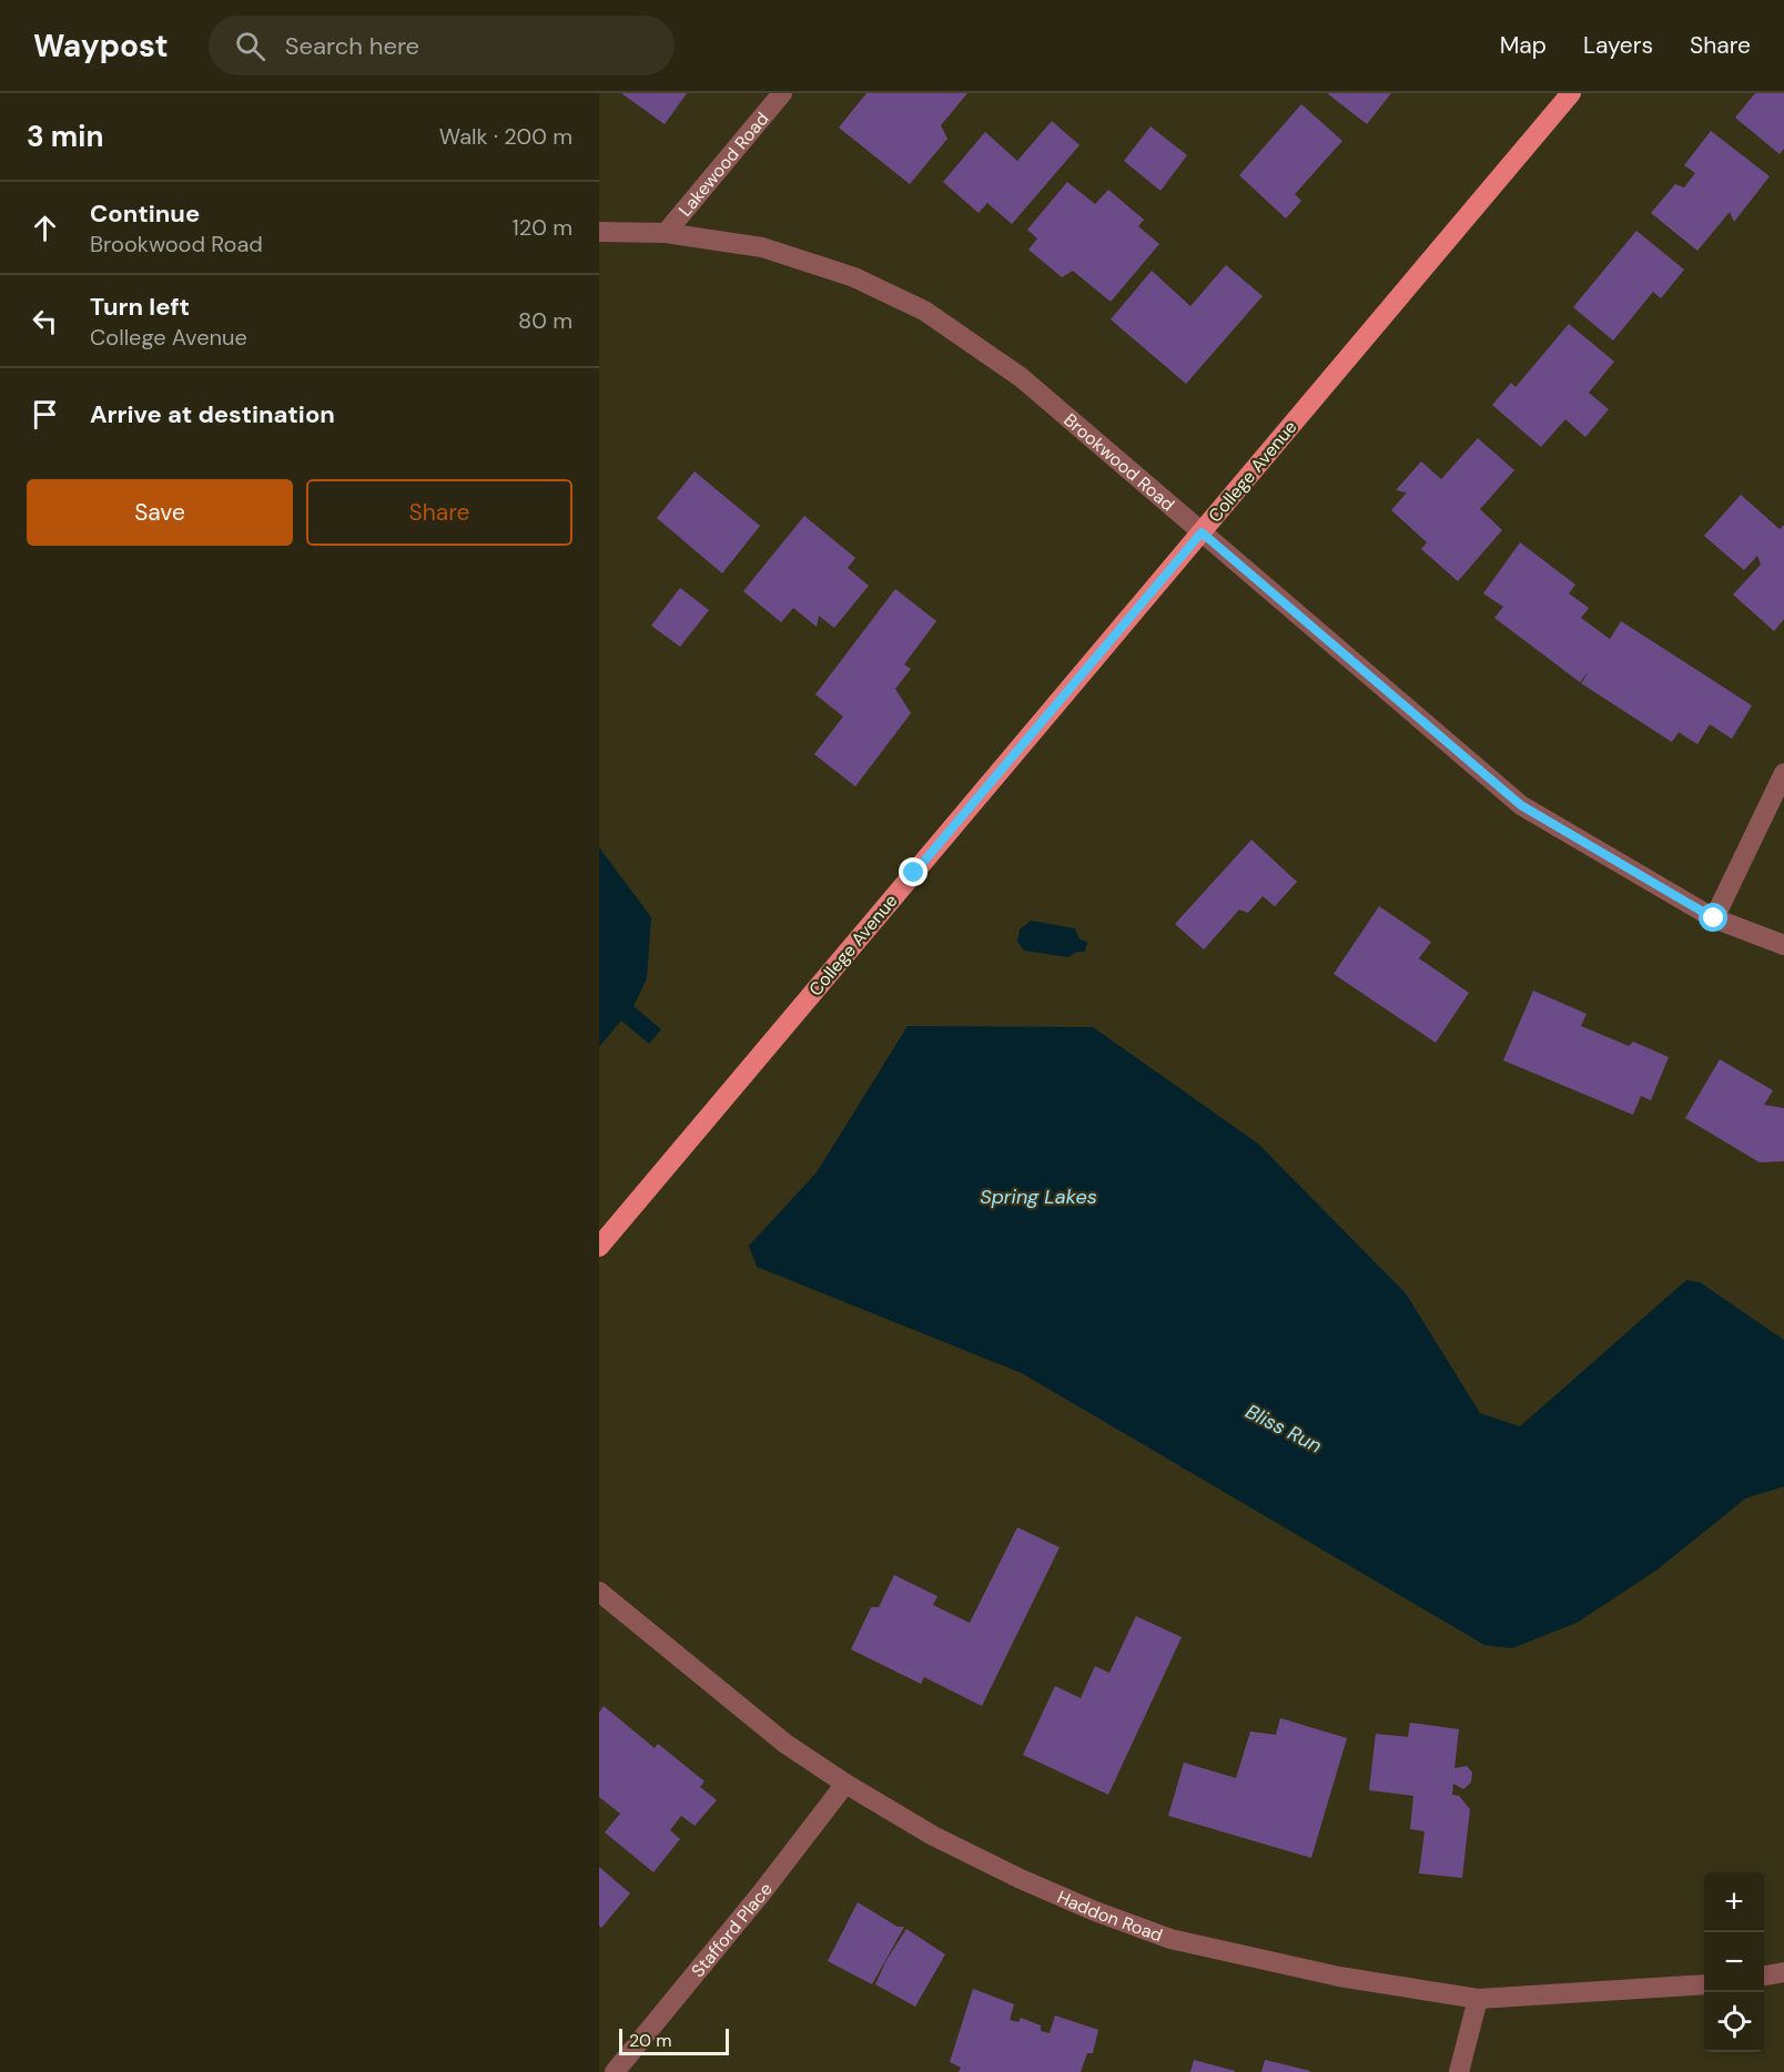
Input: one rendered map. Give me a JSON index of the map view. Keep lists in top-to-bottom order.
{
  "streets": {
    "main road": ["College Avenue"],
    "street": [
      "Lakewood Road",
      "Brookwood Road",
      "Haddon Road",
      "Stafford Place"
    ]
  },
  "crossings": [
    ["Lakewood Road", "Brookwood Road"],
    ["Brookwood Road", "College Avenue"],
    ["Haddon Road", "Stafford Place"]
  ],
  "water": ["Spring Lakes", "Bliss Run"],
  "scale_bar": "20 m",
  "page": {
    "header": "Waypost",
    "search": "Search here",
    "nav": ["Map", "Layers", "Share"],
    "heading": ["3 min", "Walk · 200 m"],
    "list": [
      ["Continue", "Brookwood Road", "120 m"],
      ["Turn left", "College Avenue", "80 m"],
      "Arrive at destination"
    ],
    "buttons": ["Save", "Share"],
    "map_buttons": ["+", "−"],
    "scale": "20 m"
  }
}
